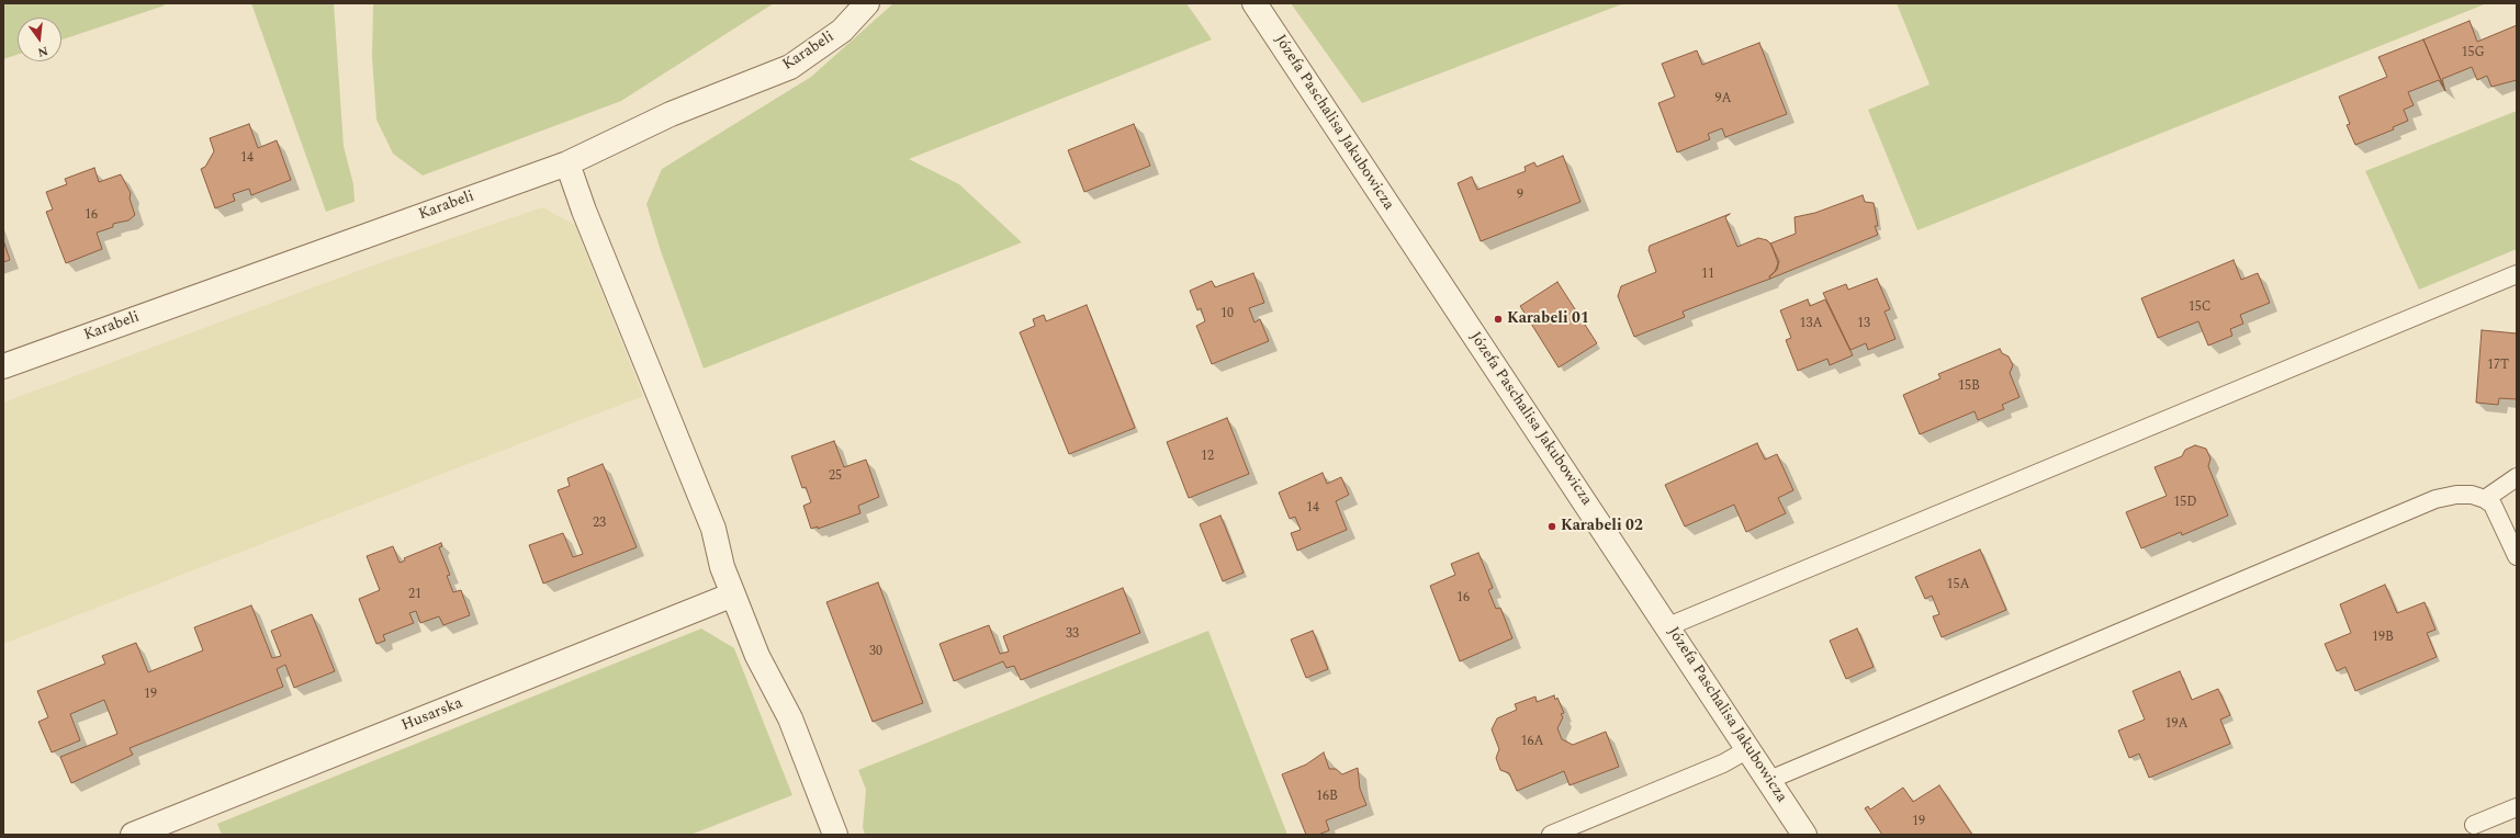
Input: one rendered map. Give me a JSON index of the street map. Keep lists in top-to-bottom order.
{
  "streets": {
    "street": ["Karabeli", "Józefa Paschalisa Jakubowicza", "Husarska"]
  },
  "places": ["Karabeli 01", "Karabeli 02"],
  "house_numbers": [
    "15G",
    "9A",
    "14",
    "9",
    "16",
    "11",
    "15C",
    "10",
    "13A",
    "13",
    "17T",
    "15B",
    "12",
    "25",
    "15D",
    "14",
    "23",
    "15A",
    "21",
    "16",
    "33",
    "19B",
    "30",
    "19",
    "19A",
    "16A",
    "16B",
    "19"
  ],
  "north": "bottom"
}
